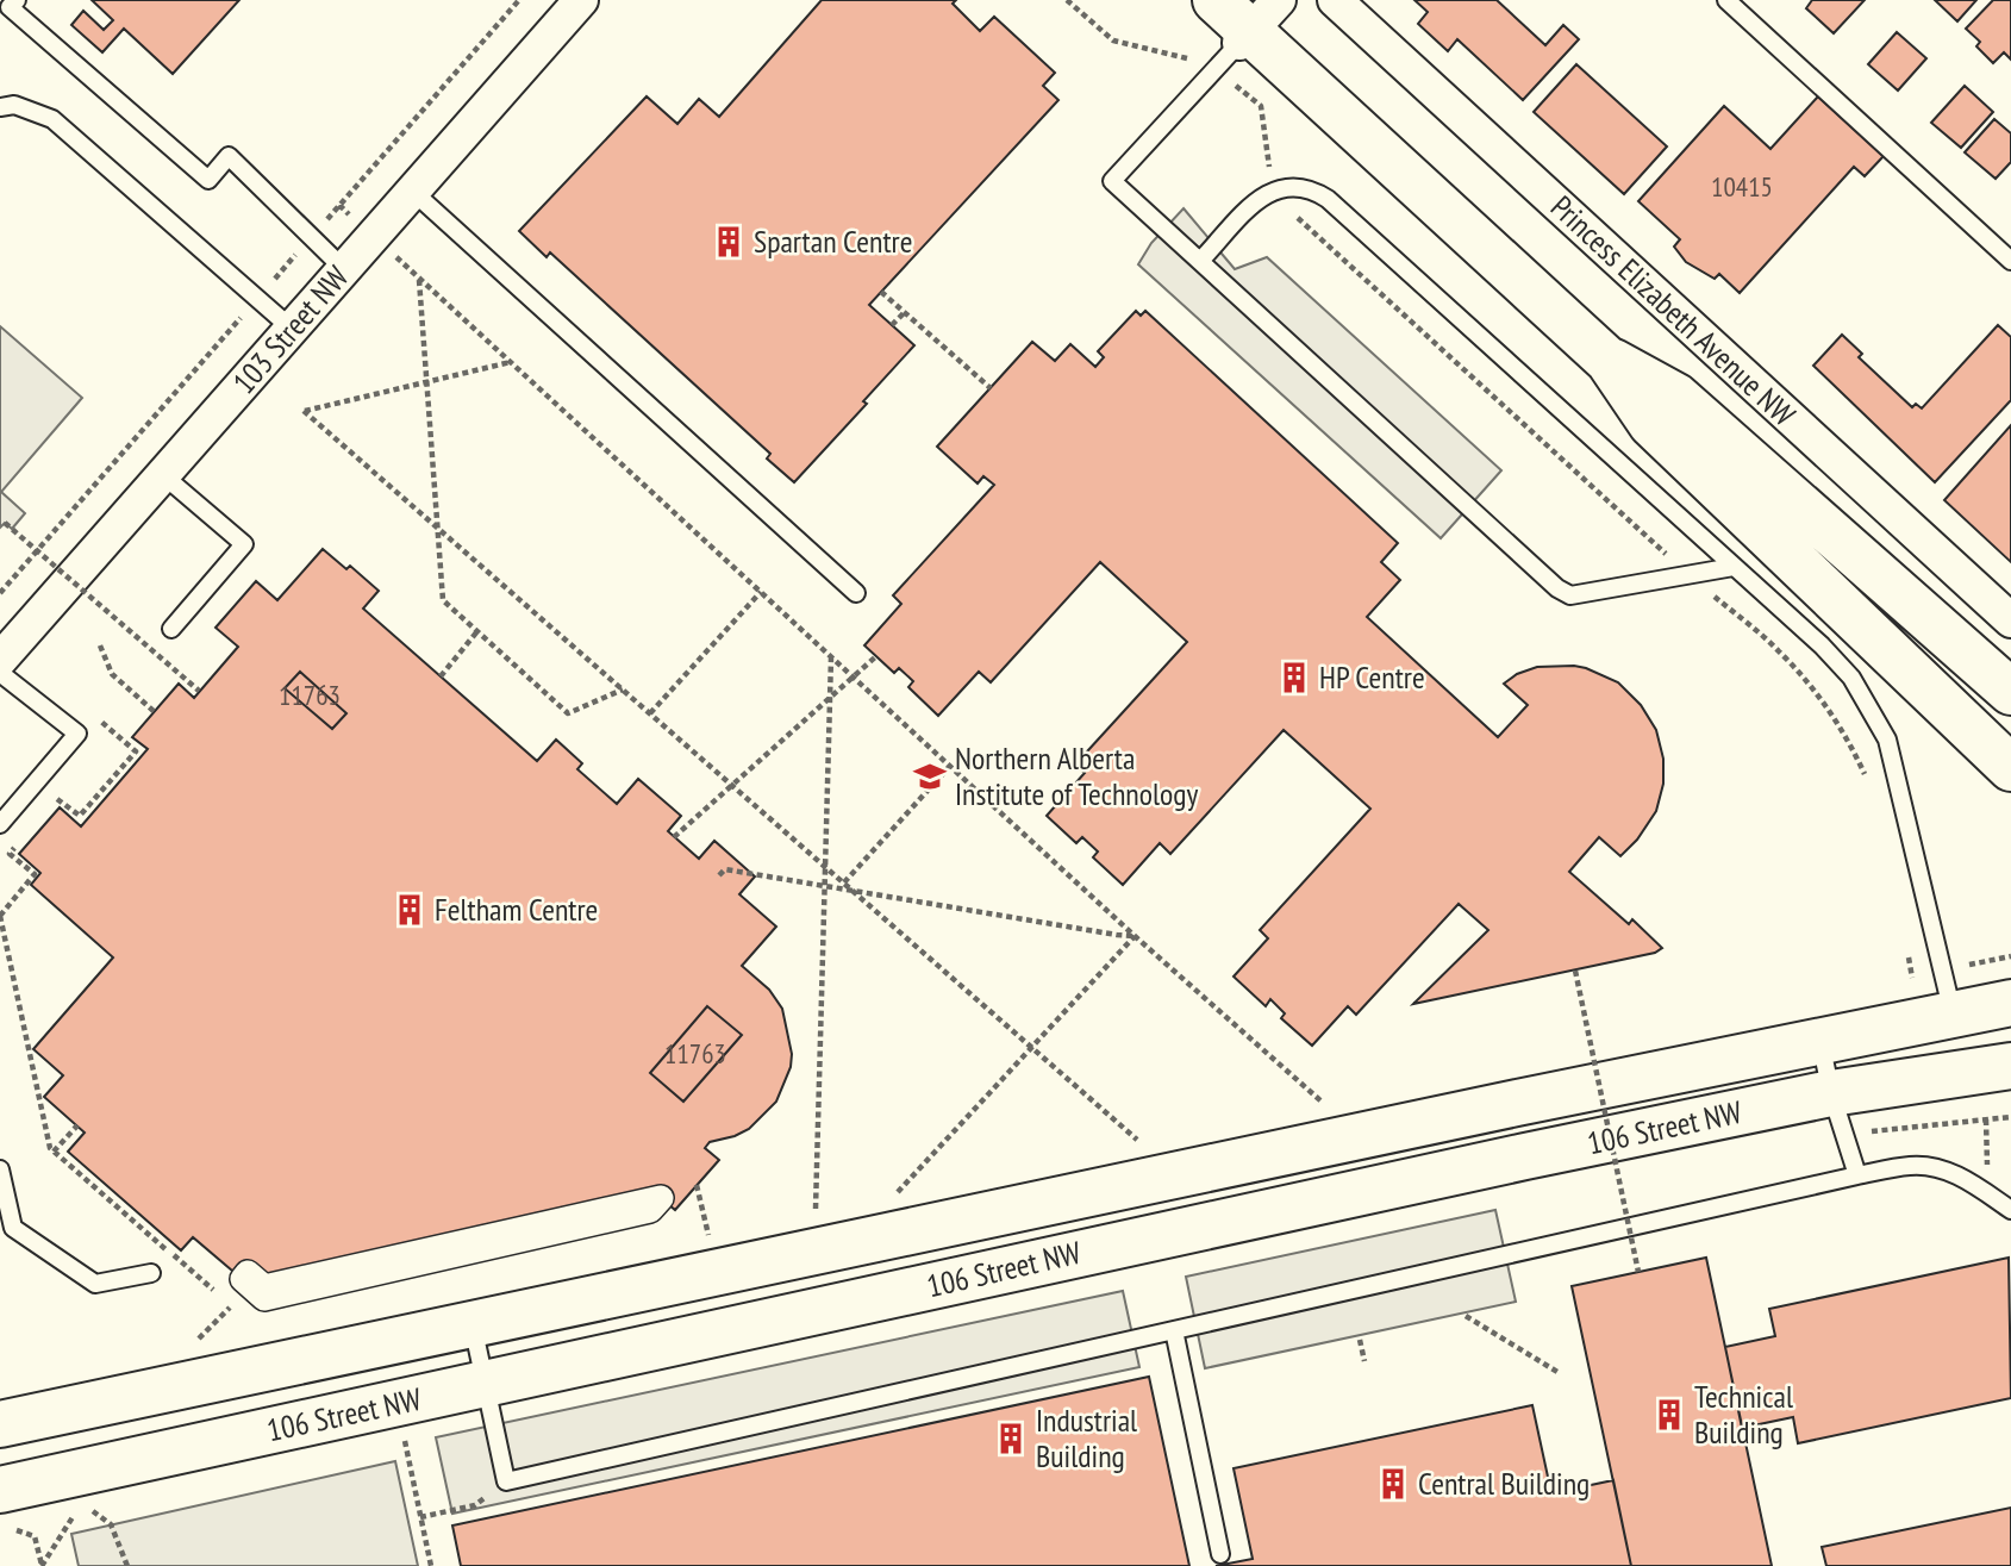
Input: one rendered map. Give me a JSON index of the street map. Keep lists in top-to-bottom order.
{
  "streets": {
    "main road": ["Princess Elizabeth Avenue NW", "106 Street NW"],
    "street": ["103 Street NW"]
  },
  "places": {
    "building": [
      "Spartan Centre",
      "HP Centre",
      "Feltham Centre",
      "Technical Building",
      "Industrial Building",
      "Central Building"
    ],
    "school or university": ["Northern Alberta Institute of Technology"]
  },
  "house_numbers": ["10415", "11763", "11763"]
}
